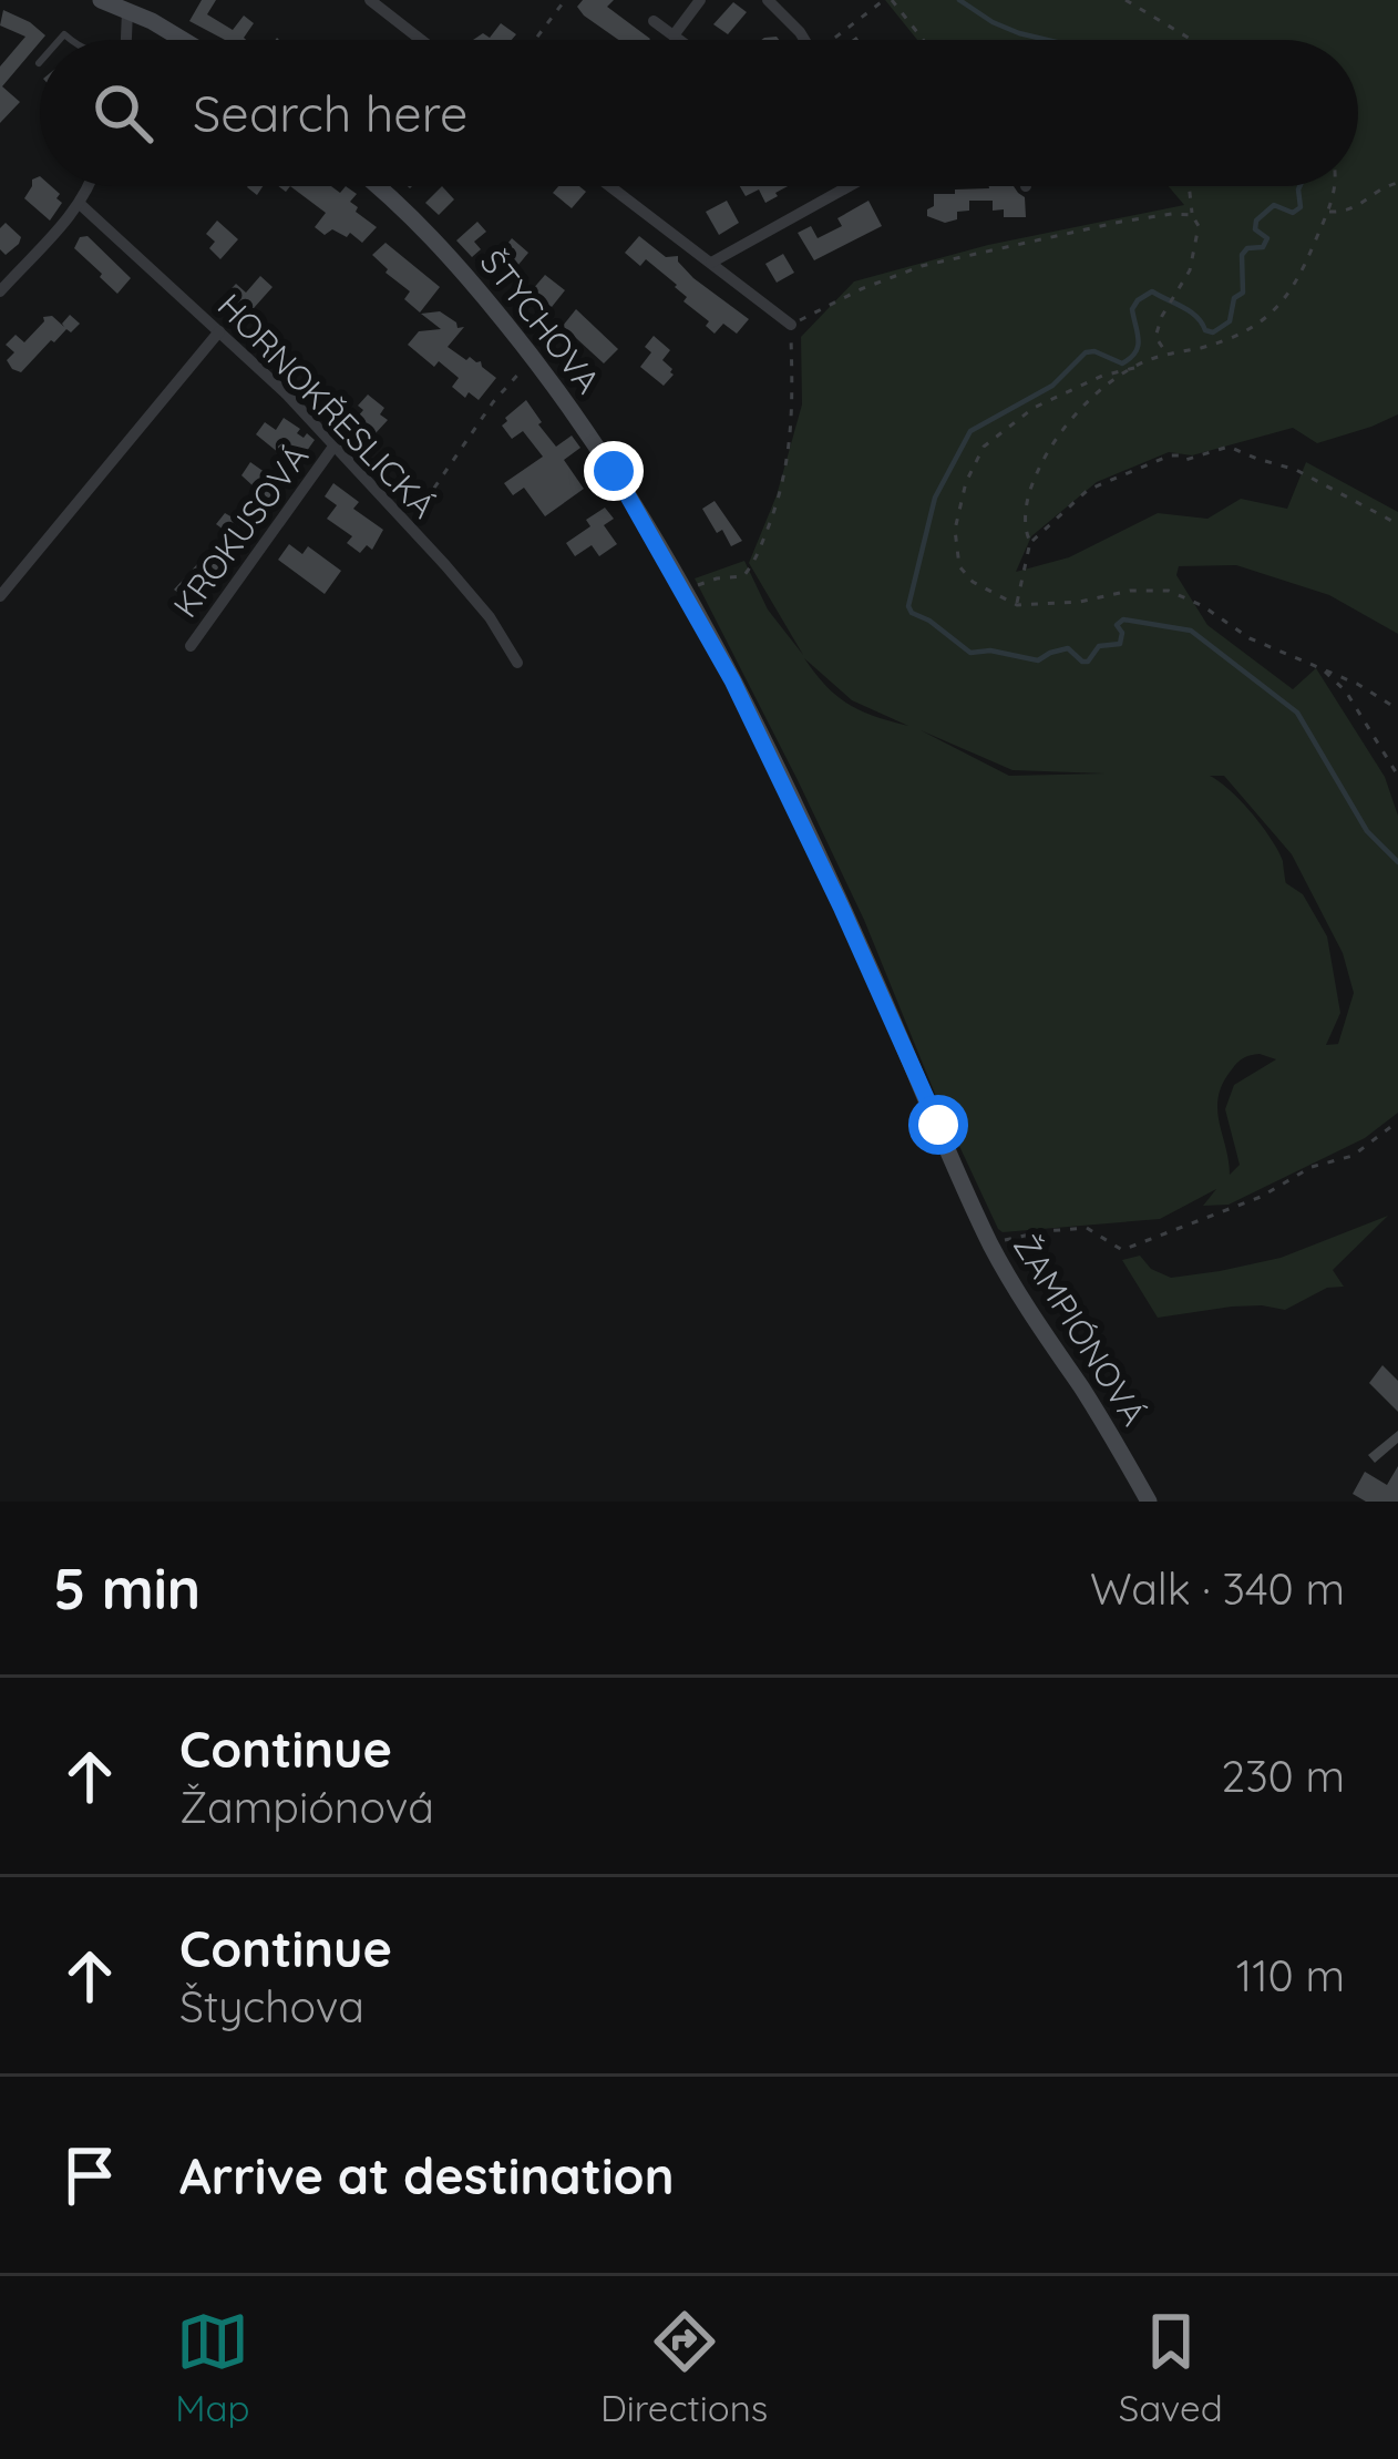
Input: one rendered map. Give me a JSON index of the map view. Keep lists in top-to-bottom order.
{
  "streets": {
    "street": [
      "ŠTYCHOVA",
      "HORNOKŘESLICKÁ",
      "KROKUSOVÁ",
      "ŽAMPIÓNOVÁ"
    ]
  },
  "crossings": [
    ["ŠTYCHOVA", "ŽAMPIÓNOVÁ"],
    ["HORNOKŘESLICKÁ", "KROKUSOVÁ"]
  ],
  "page": {
    "search": "Search here",
    "heading": ["5 min", "Walk · 340 m"],
    "list": [
      ["Continue", "Žampiónová", "230 m"],
      ["Continue", "Štychova", "110 m"],
      "Arrive at destination"
    ],
    "nav": ["Map", "Directions", "Saved"]
  }
}
